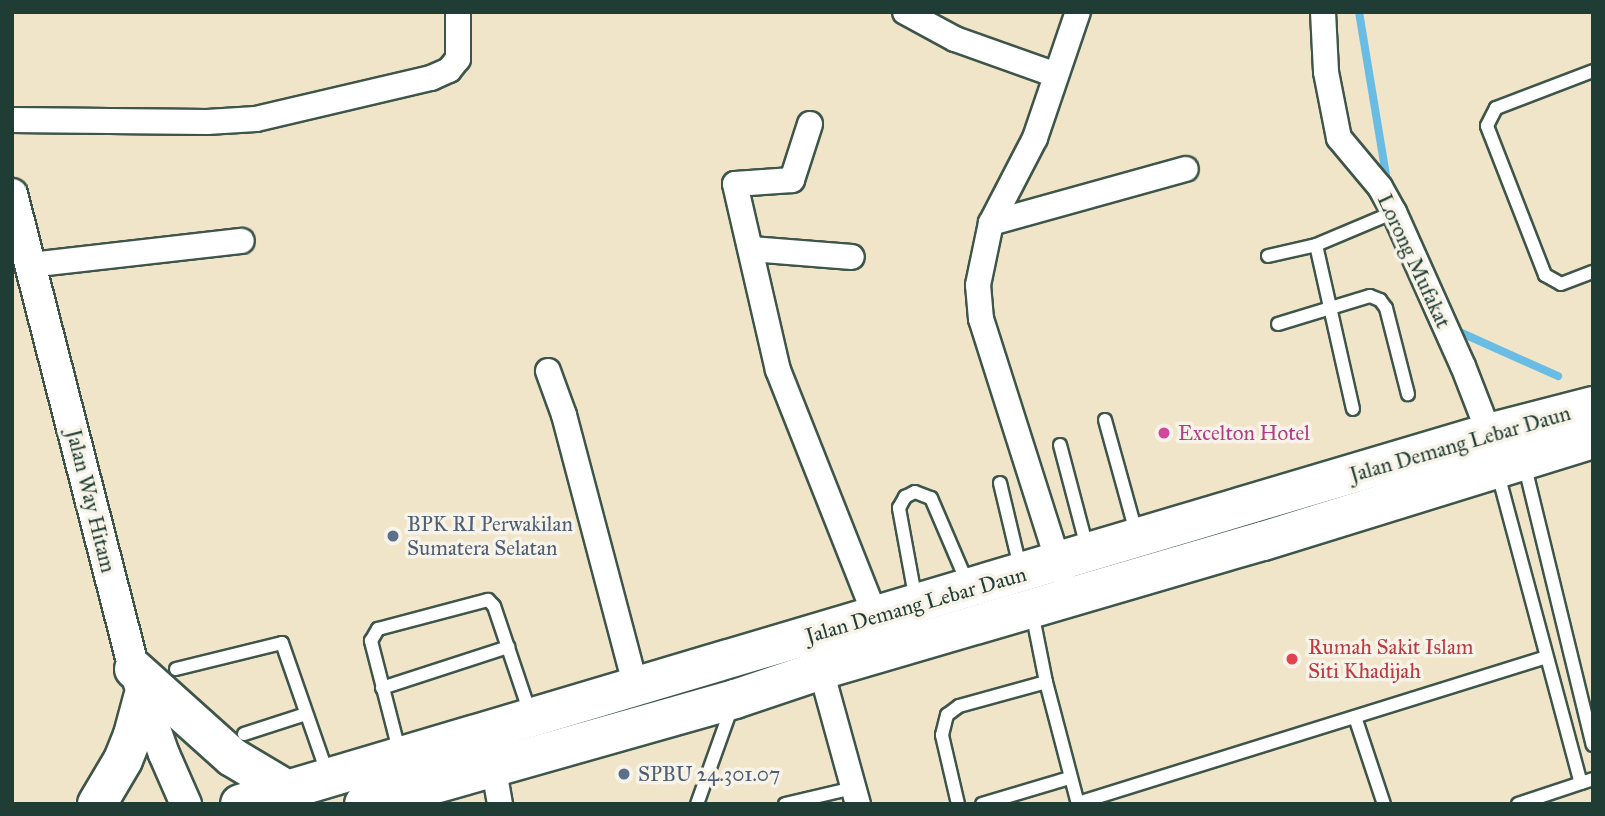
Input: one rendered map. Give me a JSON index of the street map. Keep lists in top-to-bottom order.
{
  "streets": {
    "highway": ["Jalan Demang Lebar Daun"],
    "street": ["Lorong Mufakat", "Jalan Way Hitam"]
  },
  "crossings": [
    ["Lorong Mufakat", "Jalan Demang Lebar Daun"]
  ],
  "places": [
    "Excelton Hotel",
    "BPK RI Perwakilan Sumatera Selatan",
    "Rumah Sakit Islam Siti Khadijah",
    "SPBU 24.301.07"
  ]
}
